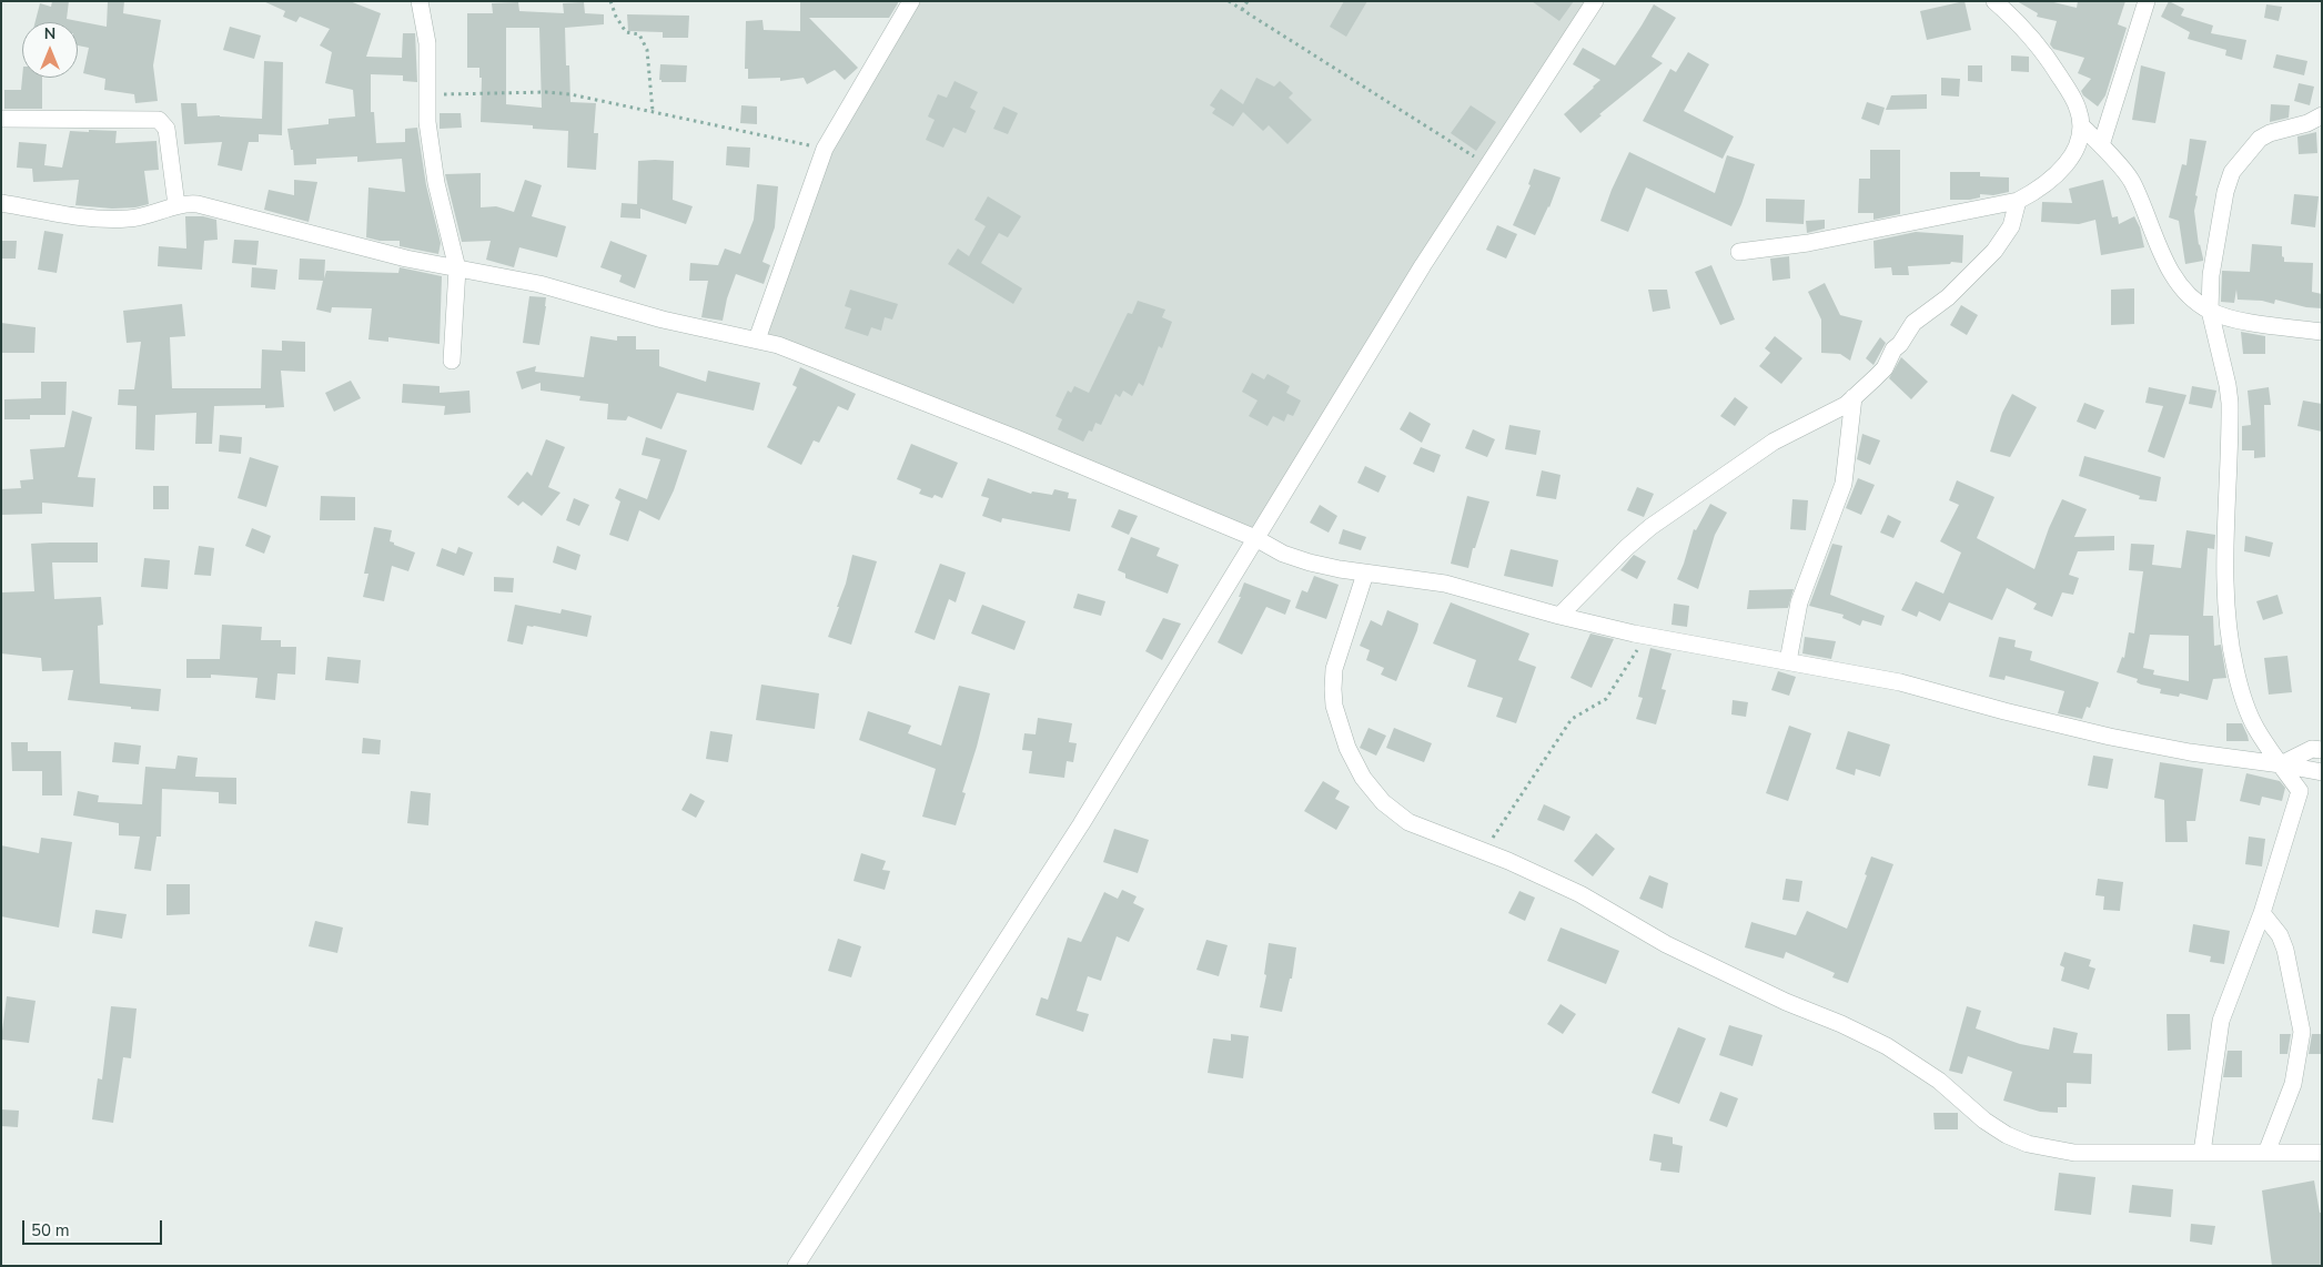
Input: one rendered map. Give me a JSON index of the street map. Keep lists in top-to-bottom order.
{
  "scale_bar": "50 m",
  "north": "top"
}
